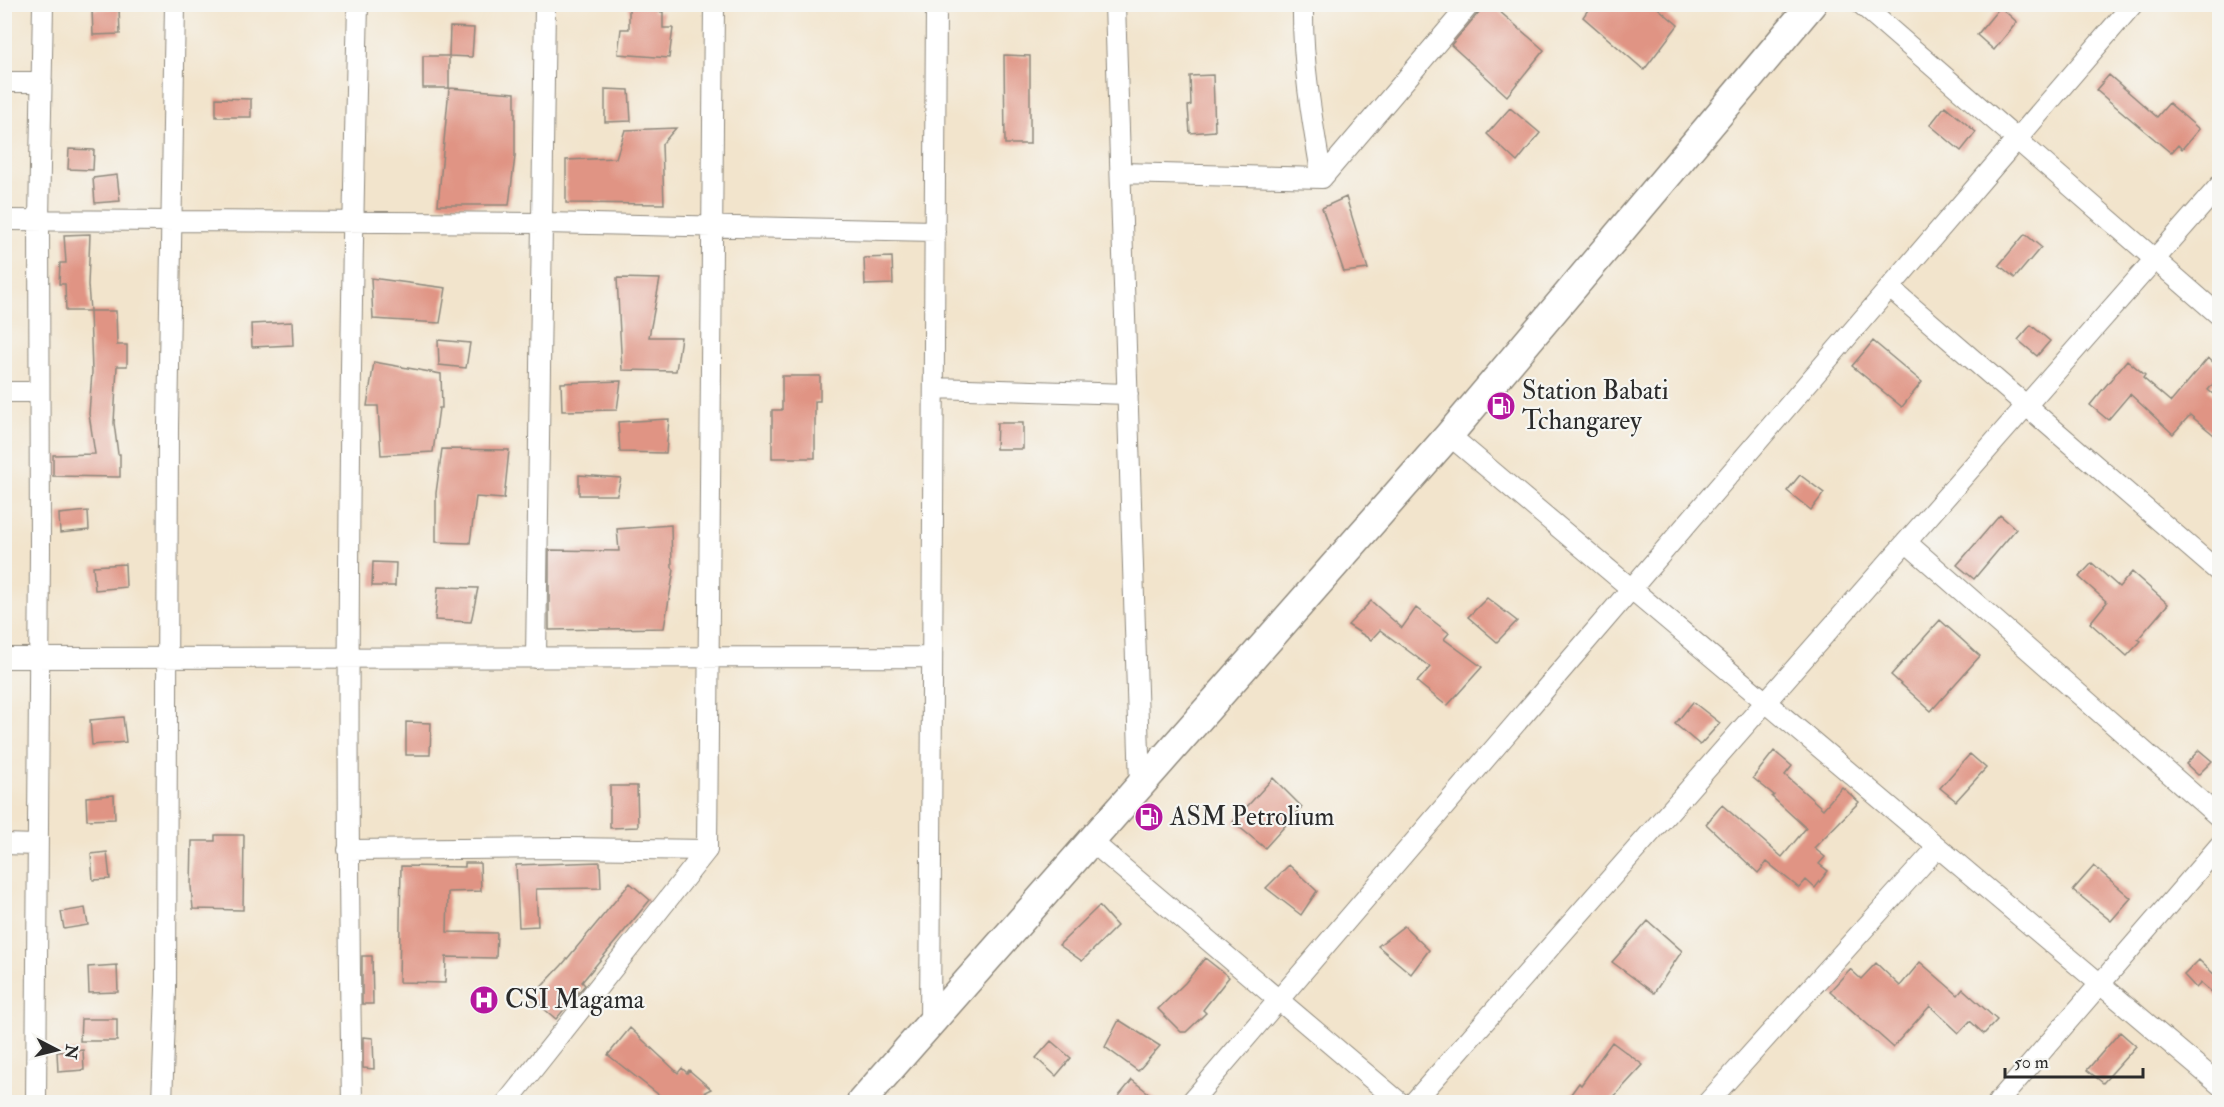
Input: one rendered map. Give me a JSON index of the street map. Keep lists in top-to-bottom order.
{
  "places": {
    "fuel station": ["Station Babati Tchangarey", "ASM Petrolium"],
    "hospital": ["CSI Magama"]
  },
  "scale_bar": "50 m",
  "north": "right"
}
